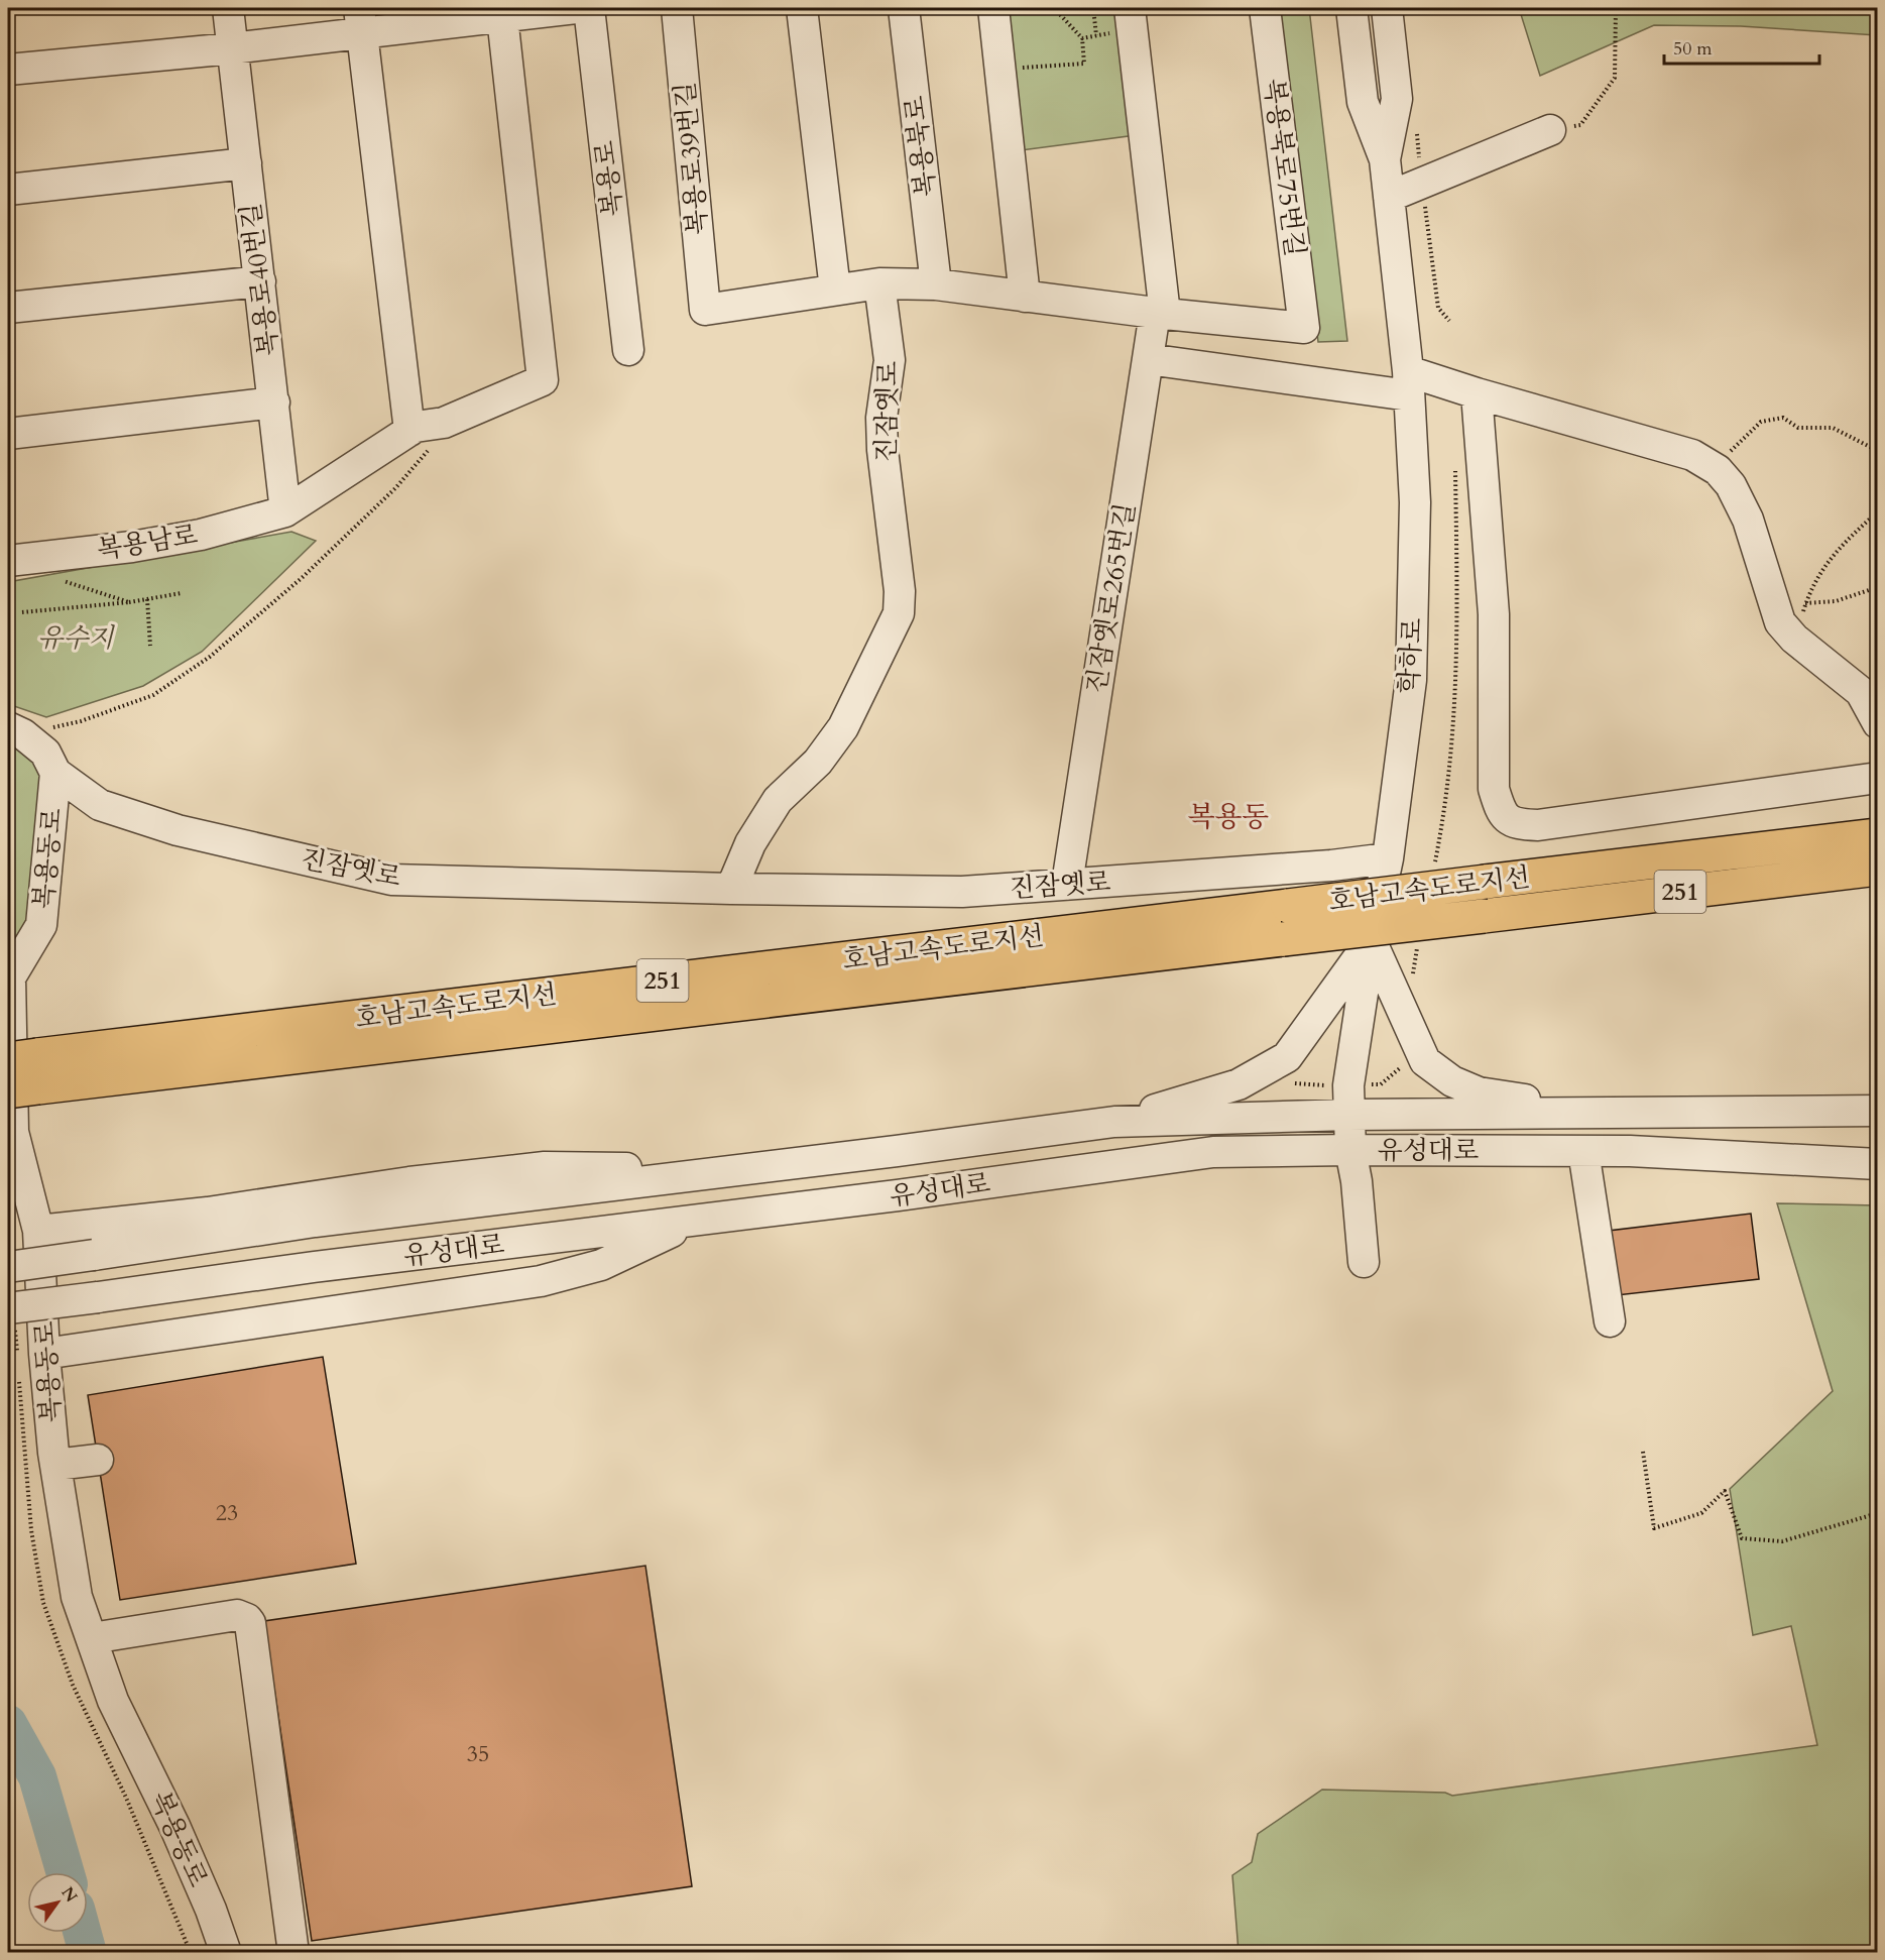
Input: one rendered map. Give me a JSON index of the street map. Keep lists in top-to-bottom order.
{
  "streets": {
    "highway": ["호남고속도로지선", "251"],
    "street": [
      "복용북로",
      "복용로39번길",
      "복용북로75번길",
      "복용로",
      "복용로40번길",
      "진잠옛로",
      "복용남로",
      "진잠옛로265번길",
      "학하로",
      "복용동로",
      "유성대로"
    ]
  },
  "crossings": [
    ["복용북로75번길", "진잠옛로265번길"],
    ["복용로40번길", "복용남로"],
    ["진잠옛로", "진잠옛로265번길"],
    ["진잠옛로", "학하로"],
    ["진잠옛로", "복용동로"],
    ["학하로", "유성대로"]
  ],
  "districts": ["복용동"],
  "parks": ["유수지"],
  "house_numbers": ["23", "35"],
  "scale_bar": "50 m",
  "north": "top right"
}
